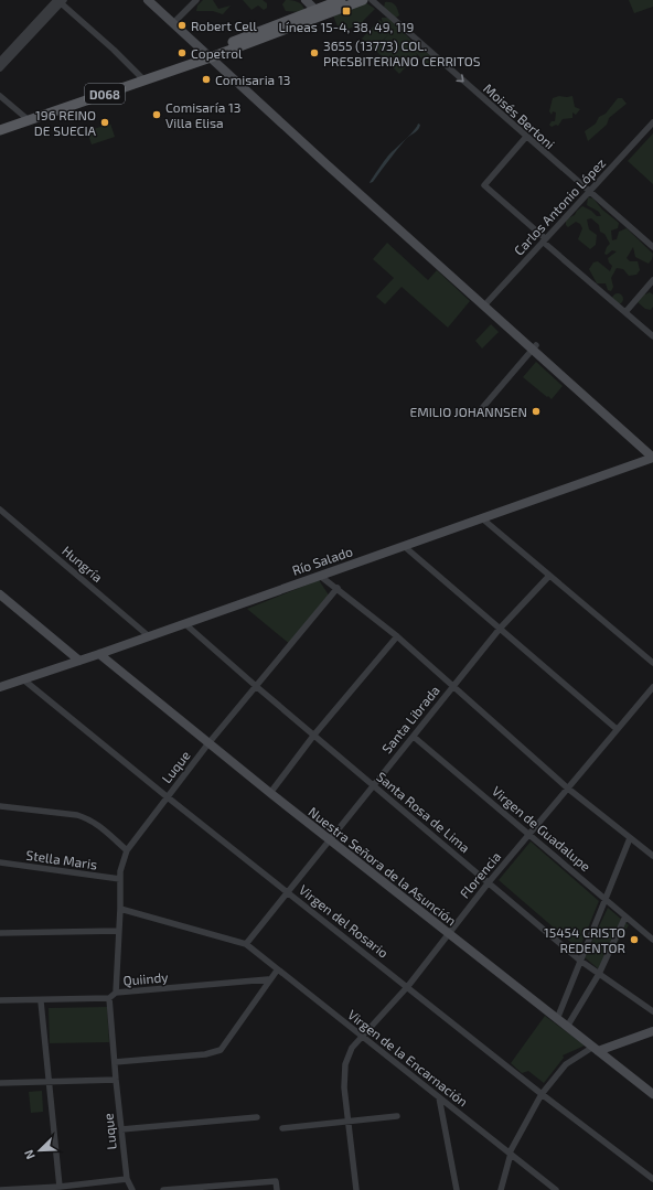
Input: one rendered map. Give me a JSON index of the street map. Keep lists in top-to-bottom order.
{
  "streets": {
    "main road": ["D068"],
    "street": [
      "Moisés Bertoni",
      "Carlos Antonio López",
      "Río Salado",
      "Hungría",
      "Santa Librada",
      "Luque",
      "Santa Rosa de Lima",
      "Virgen de Guadalupe",
      "Stella Maris",
      "Nuestra Señora de la Asunción",
      "Florencia",
      "Virgen del Rosario",
      "Quiindy",
      "Virgen de la Encarnación"
    ]
  },
  "crossings": [
    ["Moisés Bertoni", "Carlos Antonio López"],
    ["Río Salado", "Hungría"],
    ["Río Salado", "Santa Rosa de Lima"],
    ["Río Salado", "Nuestra Señora de la Asunción"],
    ["Río Salado", "Virgen del Rosario"],
    ["Santa Librada", "Santa Rosa de Lima"],
    ["Santa Librada", "Virgen de Guadalupe"],
    ["Santa Librada", "Nuestra Señora de la Asunción"],
    ["Santa Librada", "Virgen del Rosario"],
    ["Santa Librada", "Virgen de la Encarnación"],
    ["Luque", "Santa Rosa de Lima"],
    ["Luque", "Stella Maris"],
    ["Luque", "Nuestra Señora de la Asunción"],
    ["Luque", "Virgen del Rosario"],
    ["Luque", "Quiindy"],
    ["Santa Rosa de Lima", "Florencia"],
    ["Virgen de Guadalupe", "Florencia"],
    ["Nuestra Señora de la Asunción", "Florencia"],
    ["Florencia", "Virgen del Rosario"],
    ["Florencia", "Virgen de la Encarnación"]
  ],
  "one_way": ["Moisés Bertoni"],
  "places": {
    "transit": ["Líneas 15-4, 38, 49, 119"],
    "other": [
      "Robert Cell",
      "Copetrol",
      "3655 (13773) COL. PRESBITERIANO CERRITOS",
      "Comisaria 13",
      "Comisaría 13 Villa Elisa",
      "196 REINO DE SUECIA",
      "EMILIO JOHANNSEN",
      "15454 CRISTO REDENTOR"
    ]
  },
  "north": "bottom left"
}
